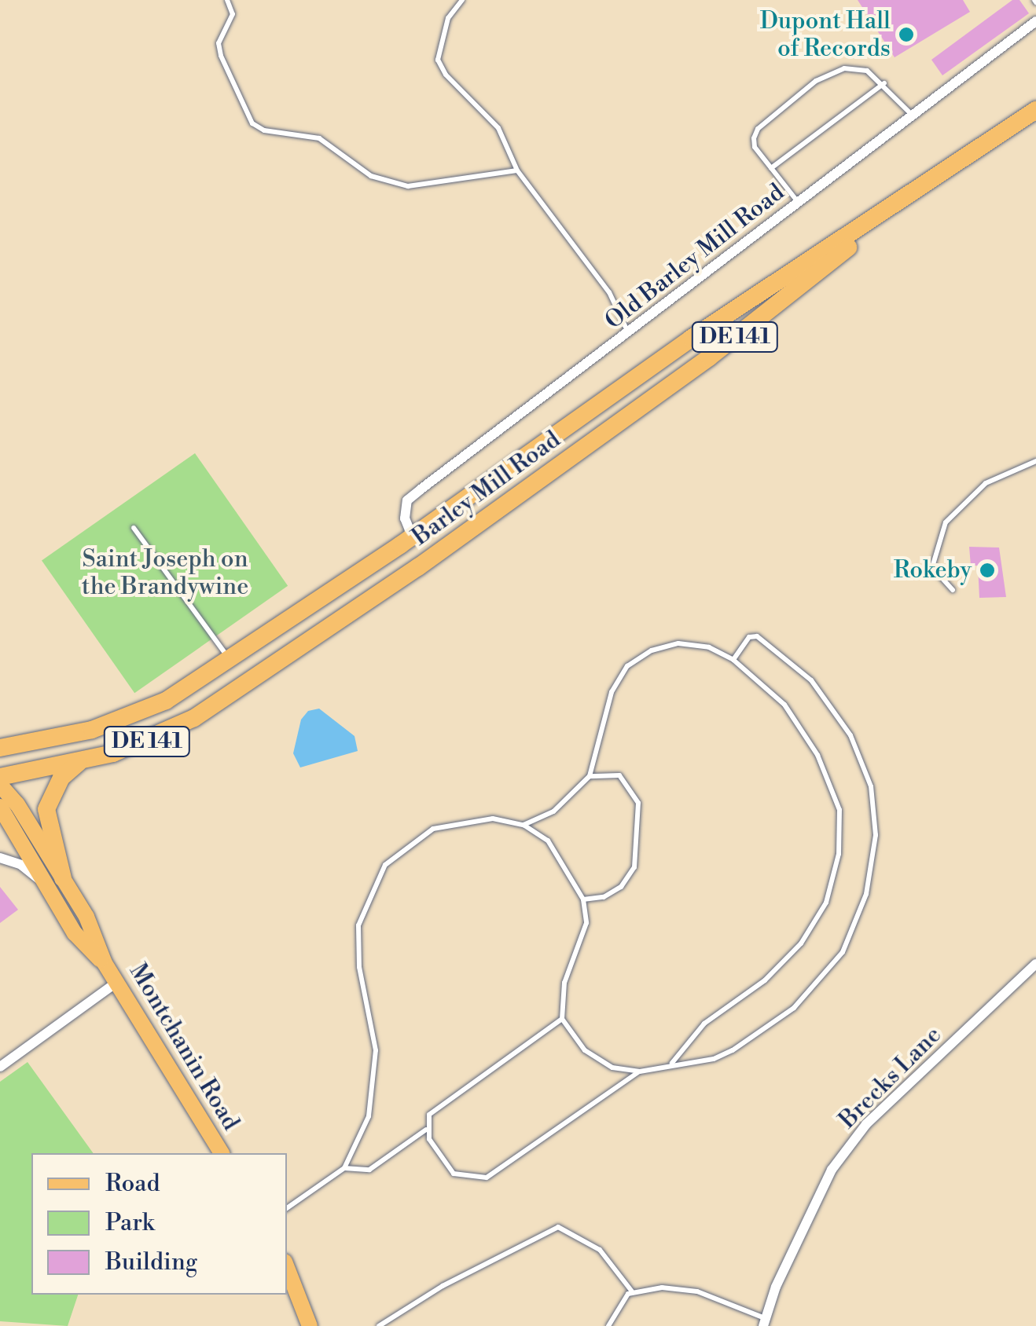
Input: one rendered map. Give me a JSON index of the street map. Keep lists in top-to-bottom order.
{
  "streets": {
    "highway": ["DE 141", "Barley Mill Road"],
    "main road": ["Montchanin Road"],
    "street": ["Old Barley Mill Road", "Brecks Lane"]
  },
  "crossings": [
    ["Old Barley Mill Road", "Barley Mill Road"]
  ],
  "parks": ["Saint Joseph on the Brandywine"],
  "places": ["Dupont Hall of Records", "Rokeby"],
  "legend": ["Road", "Park", "Building"]
}
